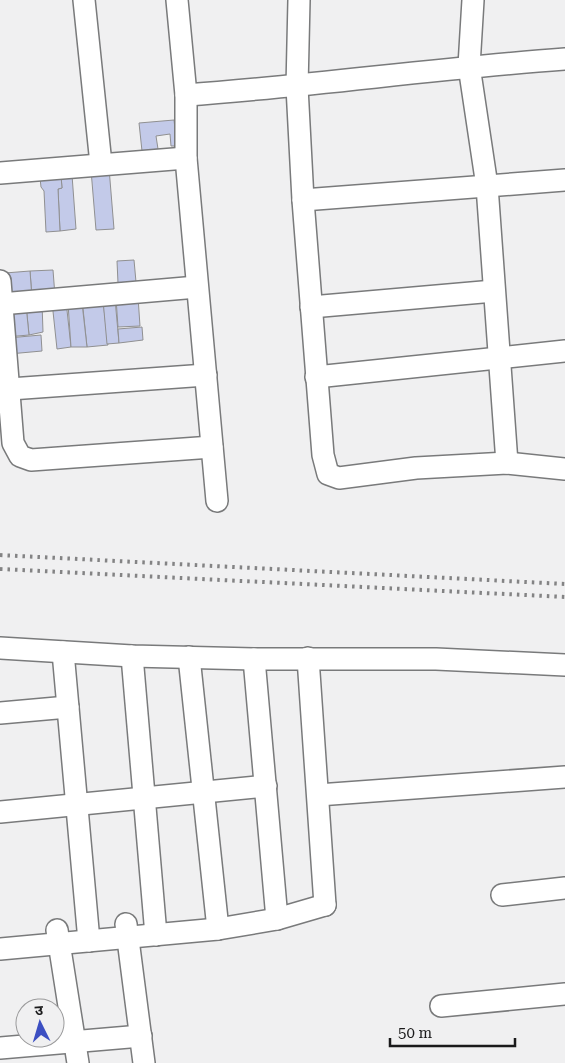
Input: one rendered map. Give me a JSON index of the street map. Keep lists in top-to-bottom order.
{
  "scale_bar": "50 m",
  "north": "top"
}
